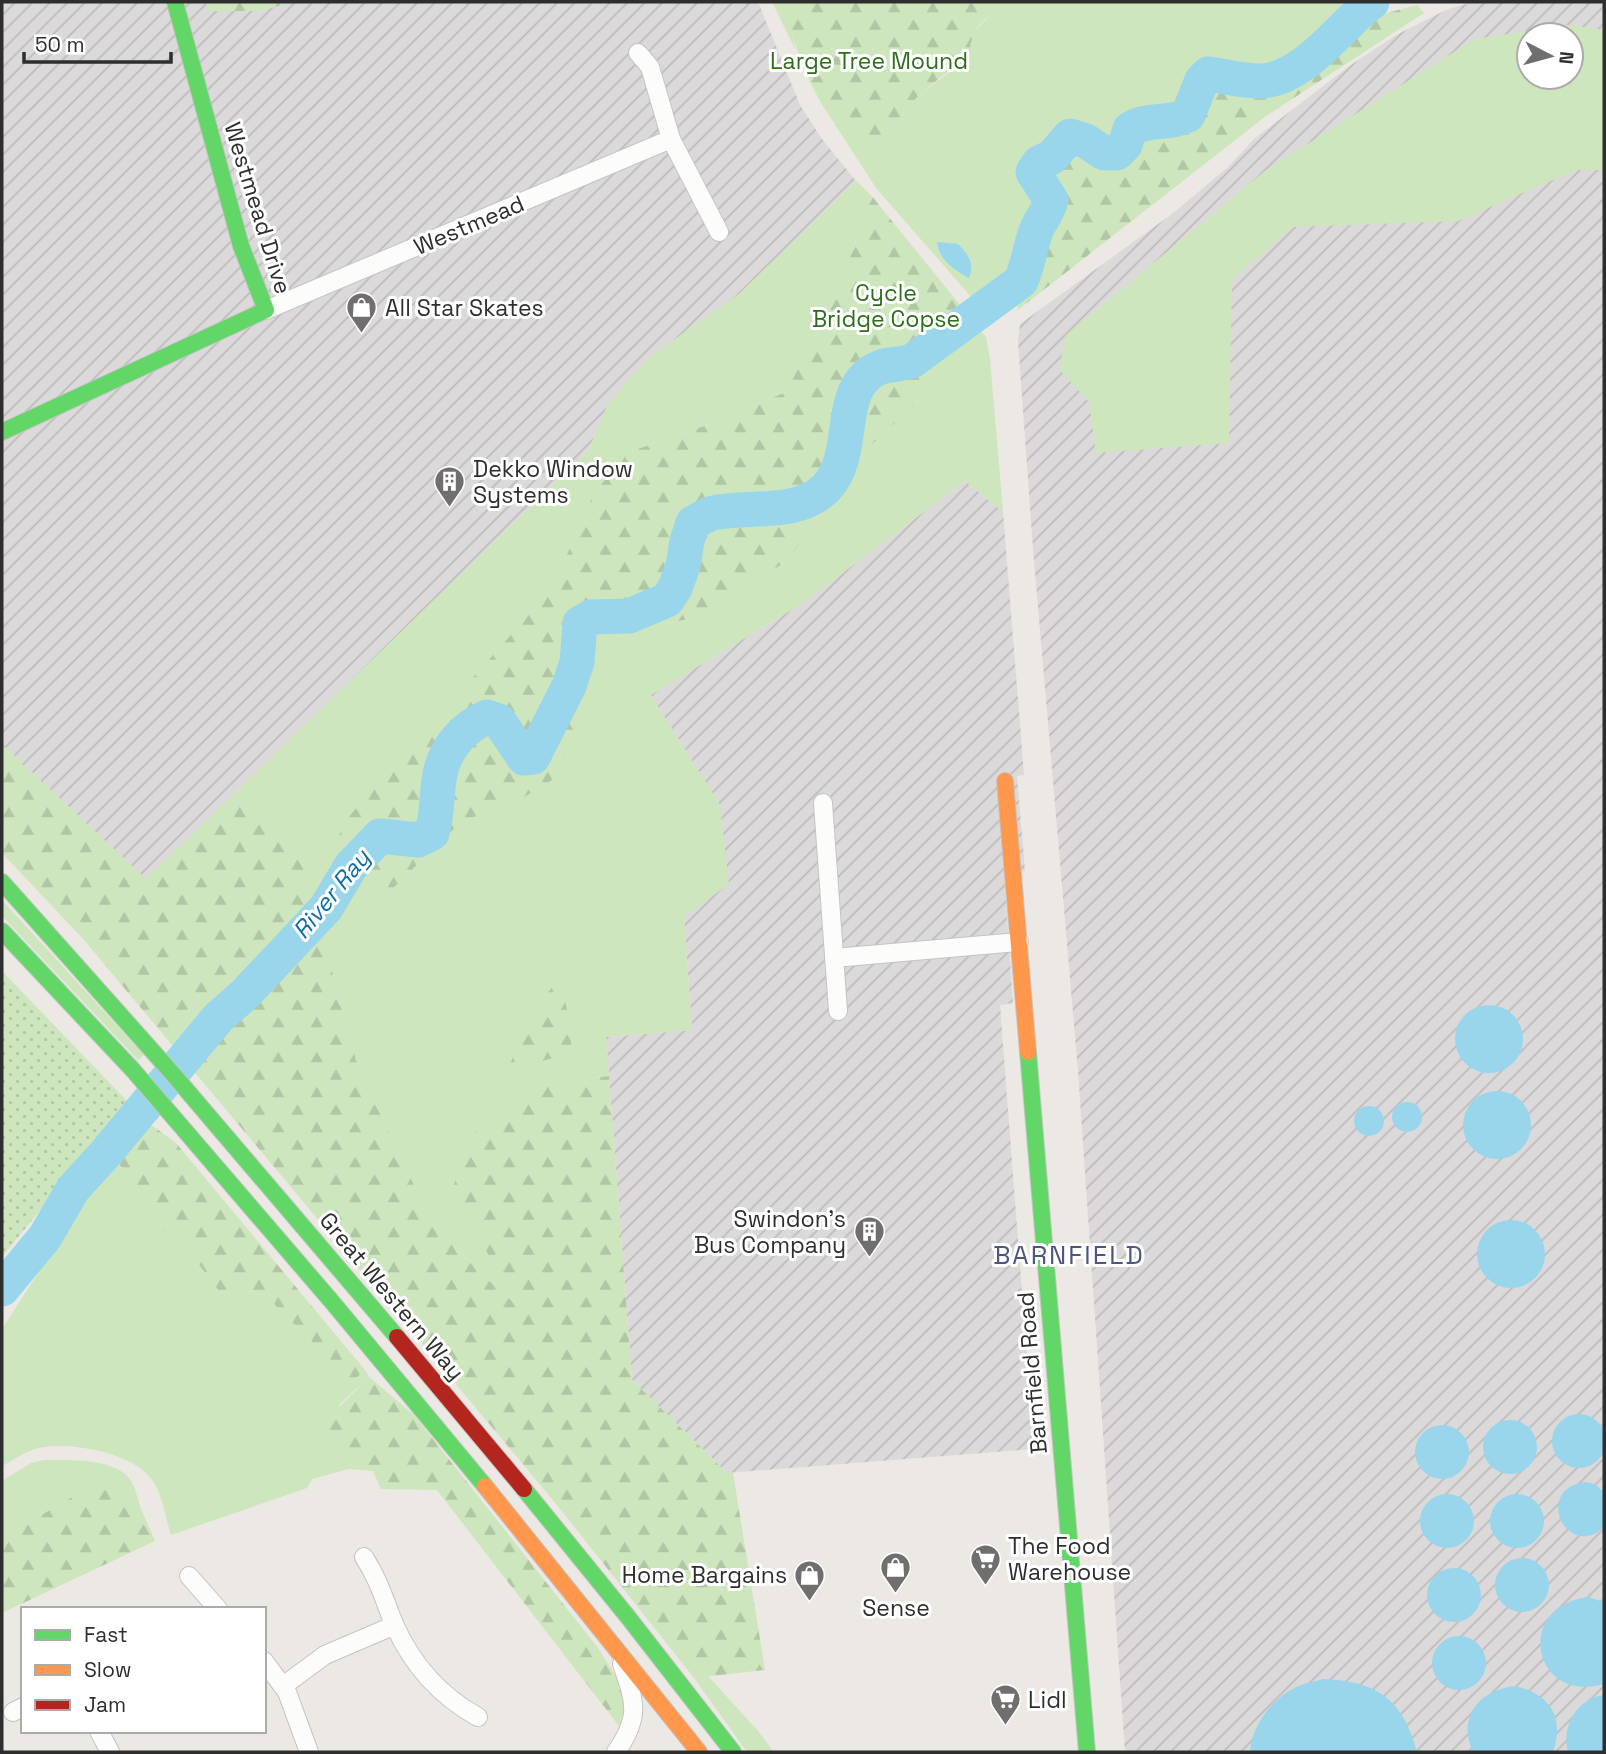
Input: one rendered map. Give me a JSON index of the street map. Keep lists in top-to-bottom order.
{
  "streets": {
    "main road": ["Westmead Drive", "Great Western Way", "Barnfield Road"],
    "street": ["Westmead"]
  },
  "crossings": [
    ["Westmead Drive", "Westmead"]
  ],
  "districts": ["BARNFIELD"],
  "water": ["River Ray"],
  "parks": ["Large Tree Mound", "Cycle Bridge Copse"],
  "places": {
    "shop": ["All Star Skates", "Sense", "Home Bargains"],
    "building": ["Dekko Window Systems", "Swindon's Bus Company"],
    "supermarket": ["The Food Warehouse", "Lidl"]
  },
  "legend": ["Fast", "Slow", "Jam"],
  "scale_bar": "50 m",
  "north": "right"
}
